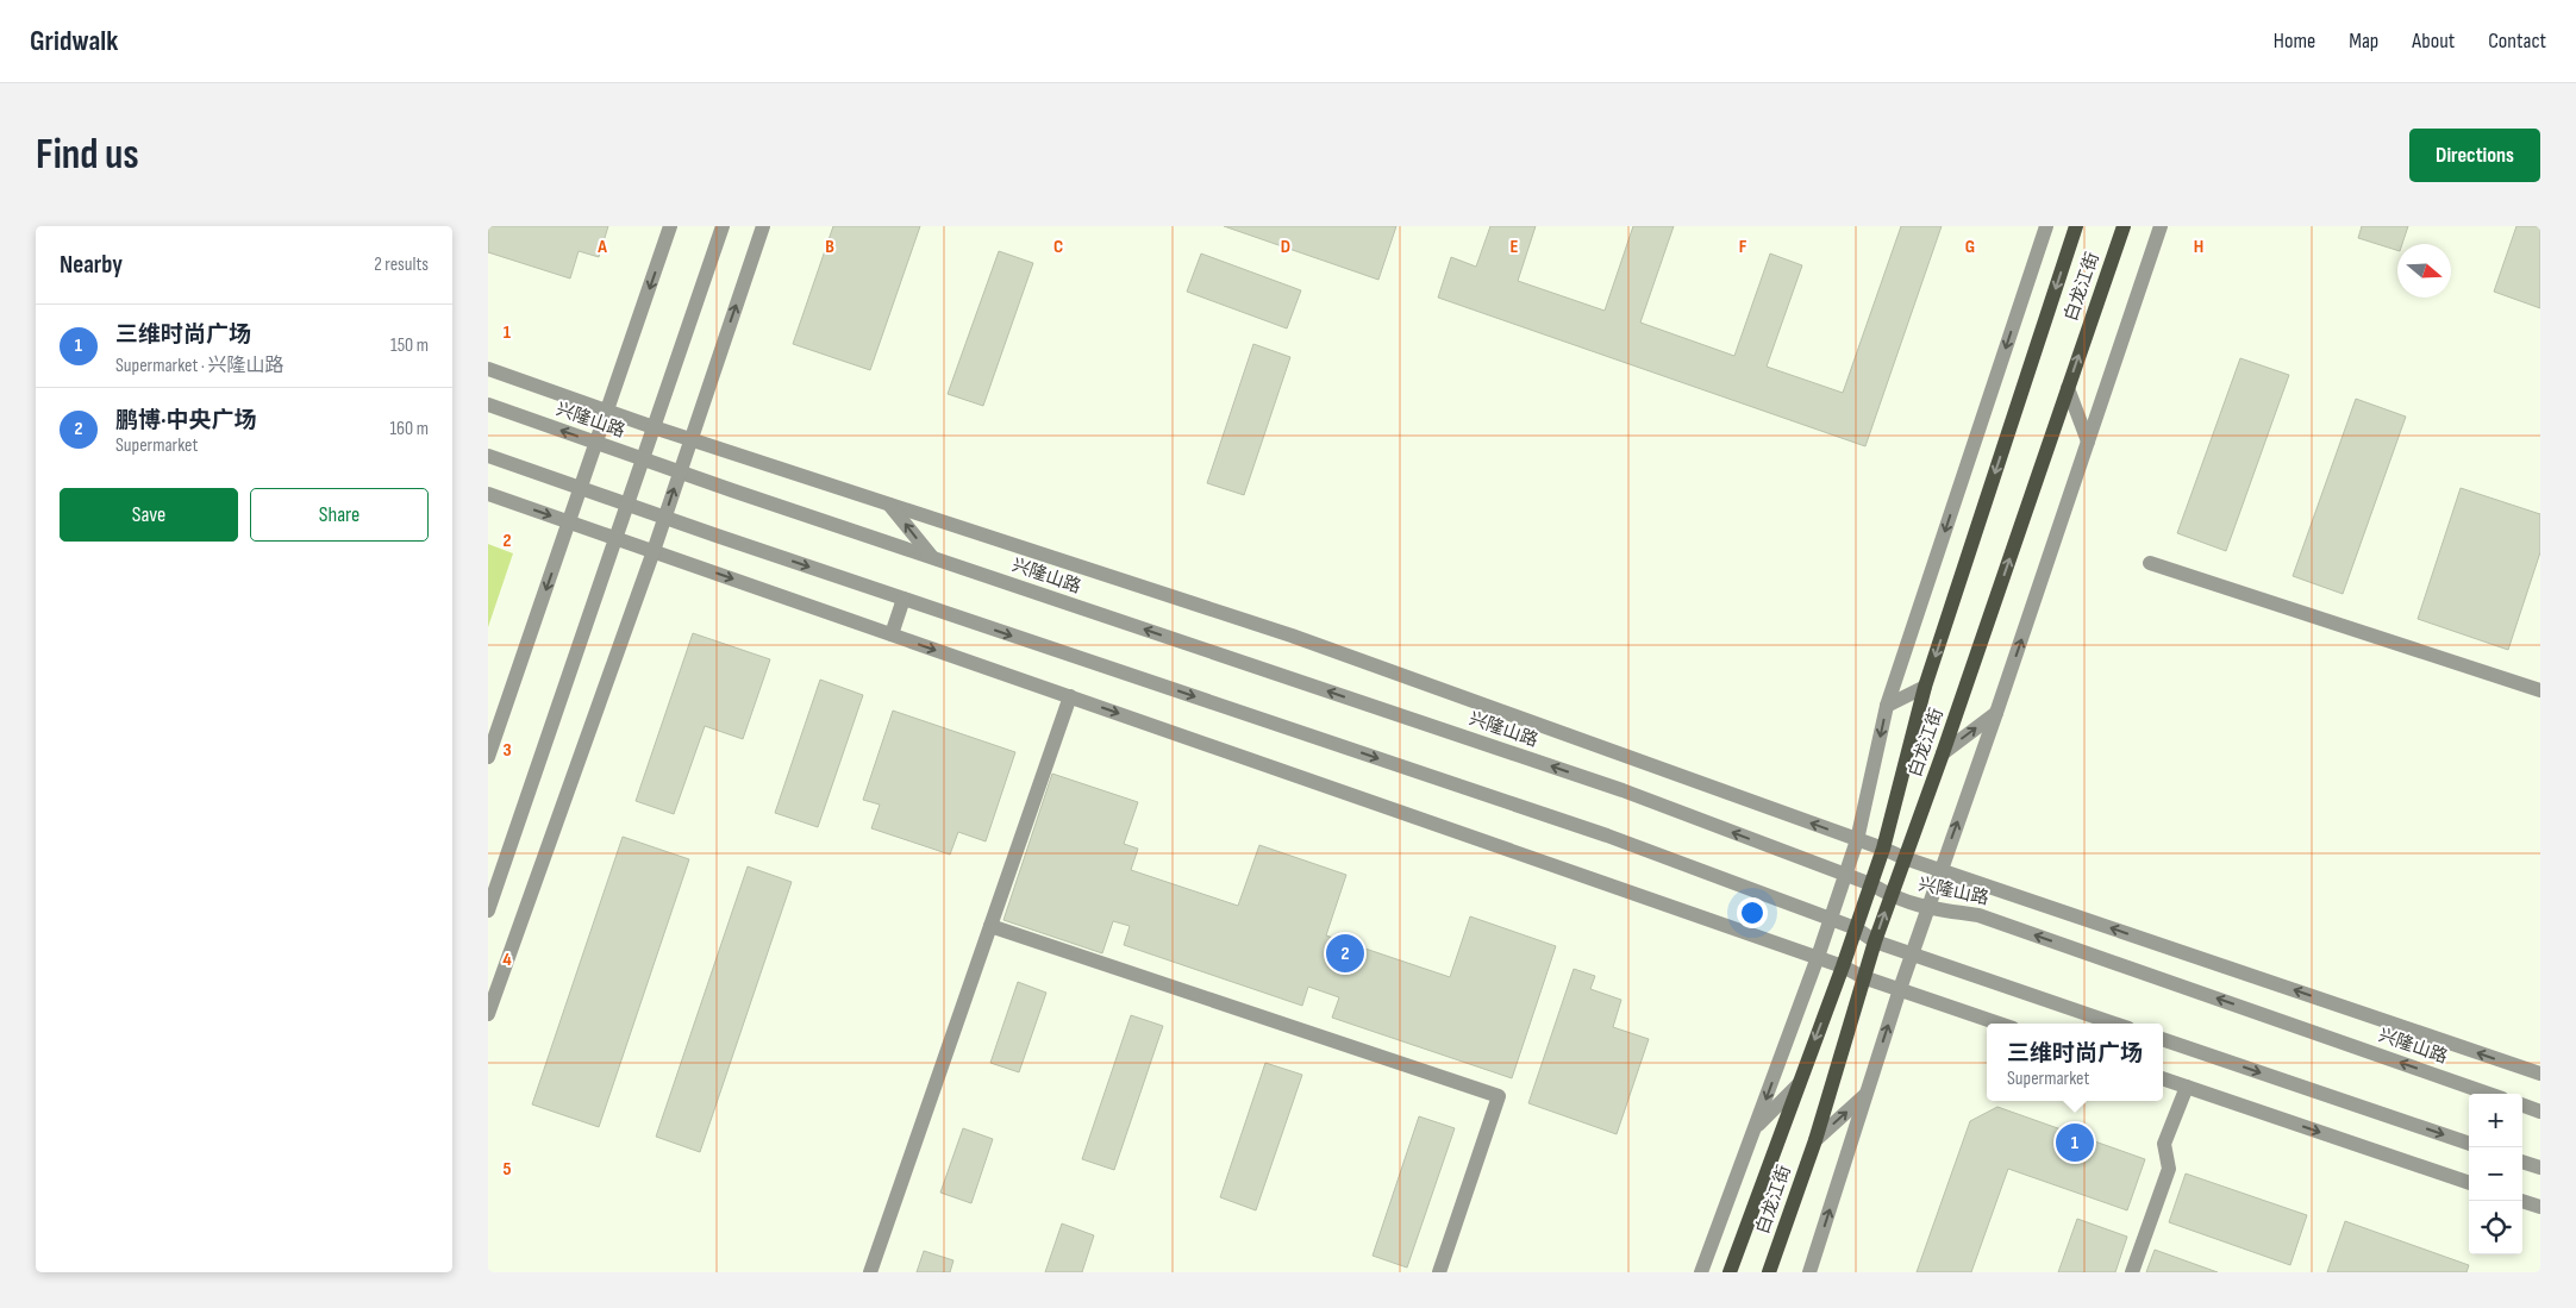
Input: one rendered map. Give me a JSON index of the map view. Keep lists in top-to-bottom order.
{
  "streets": {
    "main road": ["白龙江街"],
    "street": ["兴隆山路"]
  },
  "crossings": [
    ["白龙江街", "兴隆山路"]
  ],
  "north": "right",
  "page": {
    "header": "Gridwalk",
    "nav": [
      "Home",
      "Map",
      "About",
      "Contact"
    ],
    "buttons": [
      "Directions",
      ["Save", "Share"]
    ],
    "title": "Find us",
    "heading": ["Nearby", "2 results"],
    "list": [
      {
        "mark": "1",
        "name": "三维时尚广场",
        "note": "Supermarket · 兴隆山路",
        "value": "150 m"
      },
      {
        "mark": "2",
        "name": "鹏博·中央广场",
        "note": "Supermarket",
        "value": "160 m"
      }
    ],
    "pins": ["2", "1"],
    "popup": ["三维时尚广场", "Supermarket"],
    "map_buttons": ["+", "−"]
  },
  "grid": {
    "columns": [
      "A",
      "B",
      "C",
      "D",
      "E",
      "F",
      "G",
      "H"
    ],
    "rows": [
      "1",
      "2",
      "3",
      "4",
      "5"
    ]
  }
}
